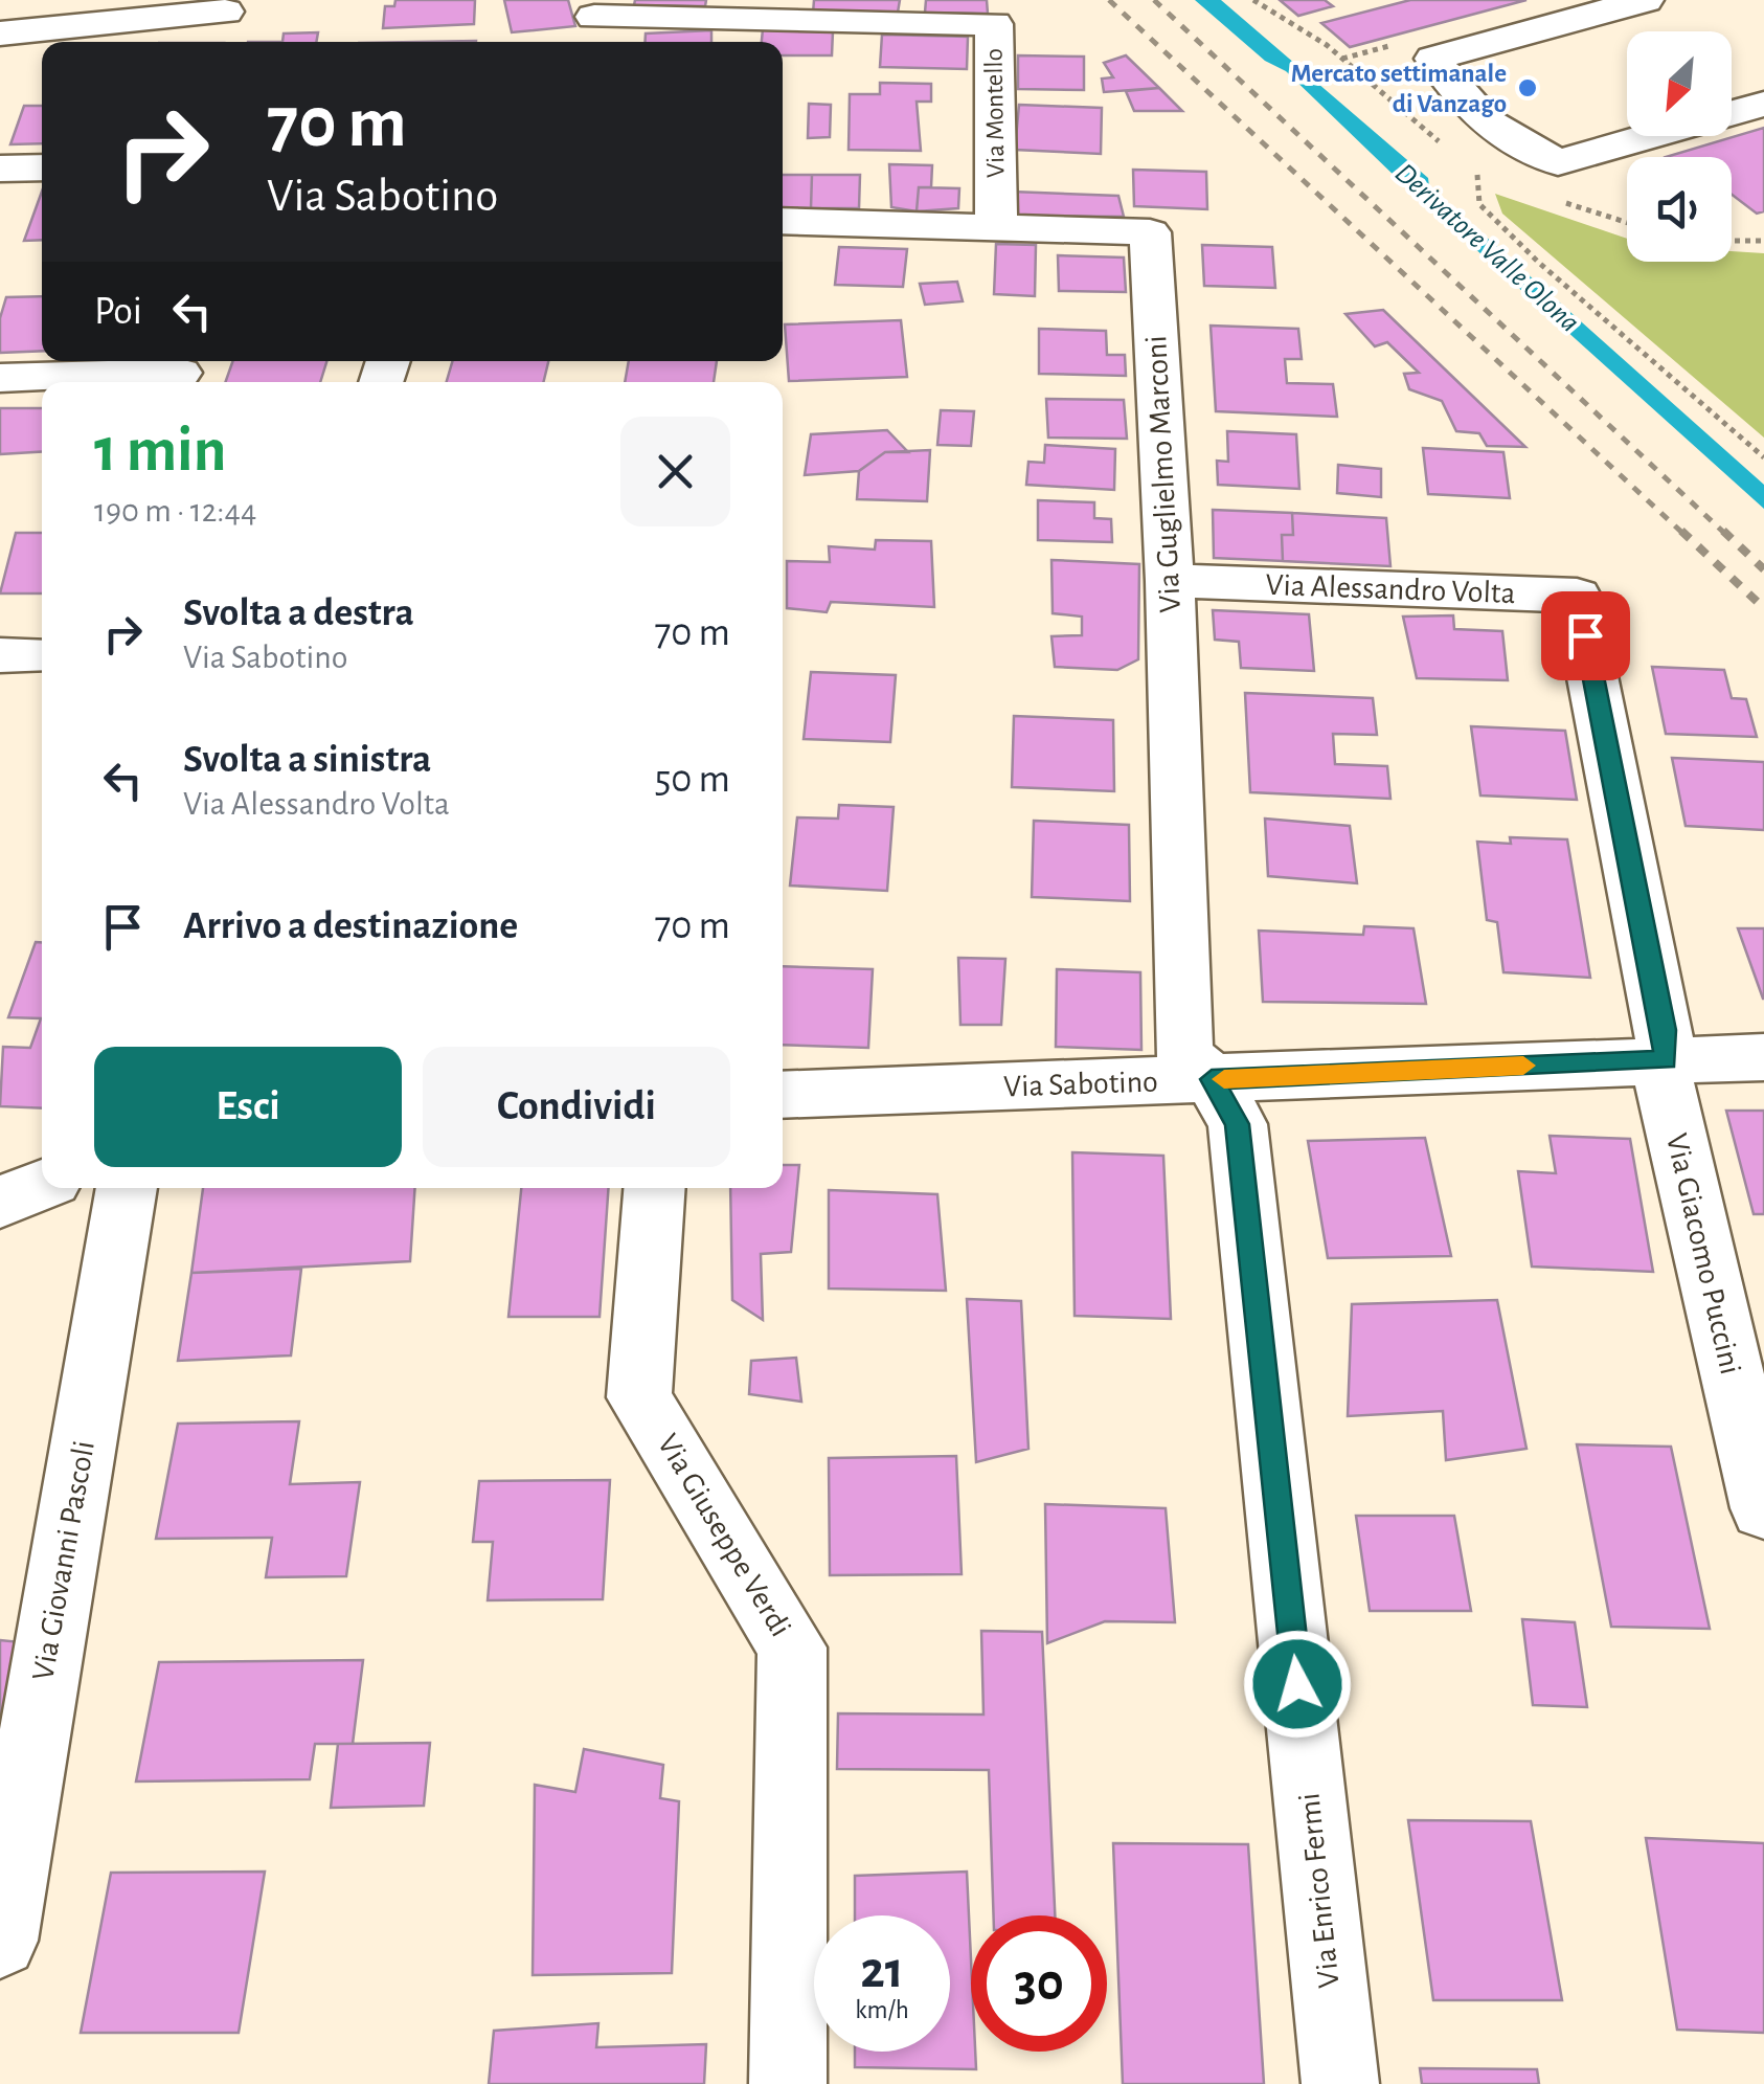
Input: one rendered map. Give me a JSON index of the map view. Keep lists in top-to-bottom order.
{
  "streets": {
    "street": [
      "Via Montello",
      "Via Guglielmo Marconi",
      "Via Alessandro Volta",
      "Via Sabotino",
      "Via Giacomo Puccini",
      "Via Giuseppe Verdi",
      "Via Giovanni Pascoli",
      "Via Enrico Fermi"
    ]
  },
  "crossings": [
    ["Via Montello", "Via Guglielmo Marconi"],
    ["Via Guglielmo Marconi", "Via Alessandro Volta"],
    ["Via Guglielmo Marconi", "Via Sabotino"],
    ["Via Guglielmo Marconi", "Via Enrico Fermi"],
    ["Via Alessandro Volta", "Via Sabotino"],
    ["Via Alessandro Volta", "Via Giacomo Puccini"],
    ["Via Sabotino", "Via Giacomo Puccini"],
    ["Via Sabotino", "Via Enrico Fermi"]
  ],
  "water": ["Derivatore Valle Olona"],
  "places": ["Mercato settimanale di Vanzago"],
  "north": "bottom left",
  "page": {
    "turn": ["70 m", "Via Sabotino"],
    "then": "Poi",
    "heading": ["1 min", "190 m · 12:44"],
    "list": [
      {
        "name": "Svolta a destra",
        "note": "Via Sabotino",
        "value": "70 m"
      },
      {
        "name": "Svolta a sinistra",
        "note": "Via Alessandro Volta",
        "value": "50 m"
      },
      {
        "name": "Arrivo a destinazione",
        "value": "70 m"
      }
    ],
    "buttons": ["Esci", "Condividi"],
    "speed": "21 km/h",
    "limit": "30"
  }
}
